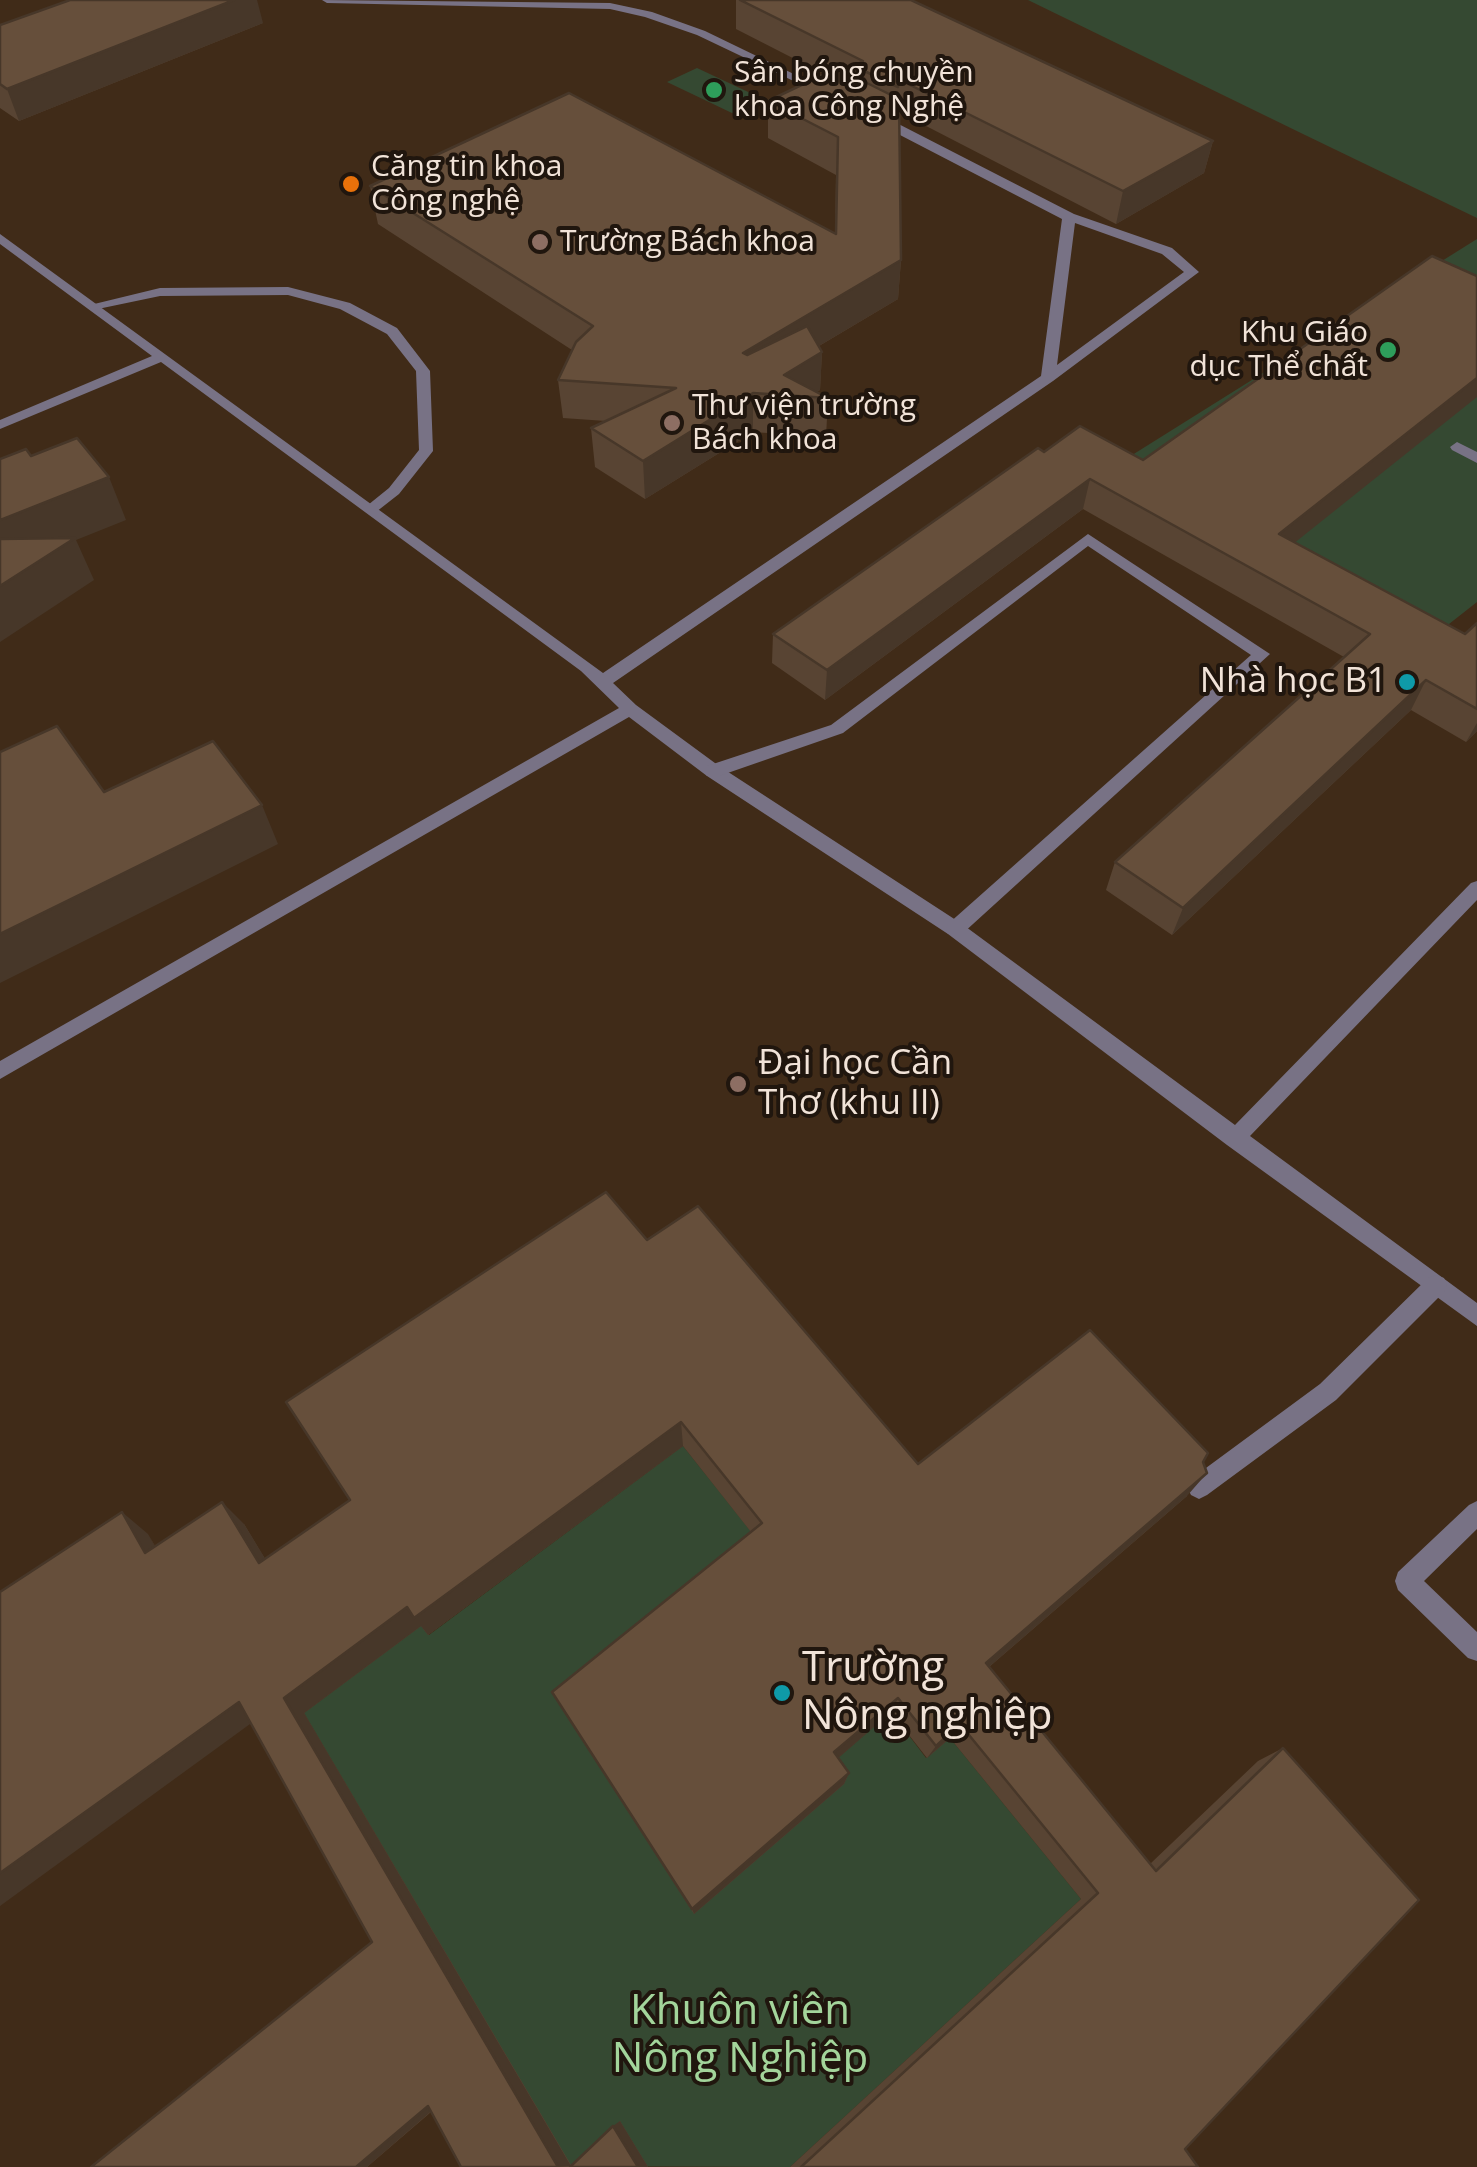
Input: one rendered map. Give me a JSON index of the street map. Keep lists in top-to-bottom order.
{
  "parks": ["Khuôn viên Nông Nghiệp"],
  "places": [
    "Sân bóng chuyền khoa Công Nghệ",
    "Căng tin khoa Công nghệ",
    "Trường Bách khoa",
    "Khu Giáo dục Thể chất",
    "Thư viện trường Bách khoa",
    "Nhà học B1",
    "Đại học Cần Thơ (khu II)",
    "Trường Nông nghiệp"
  ]
}
